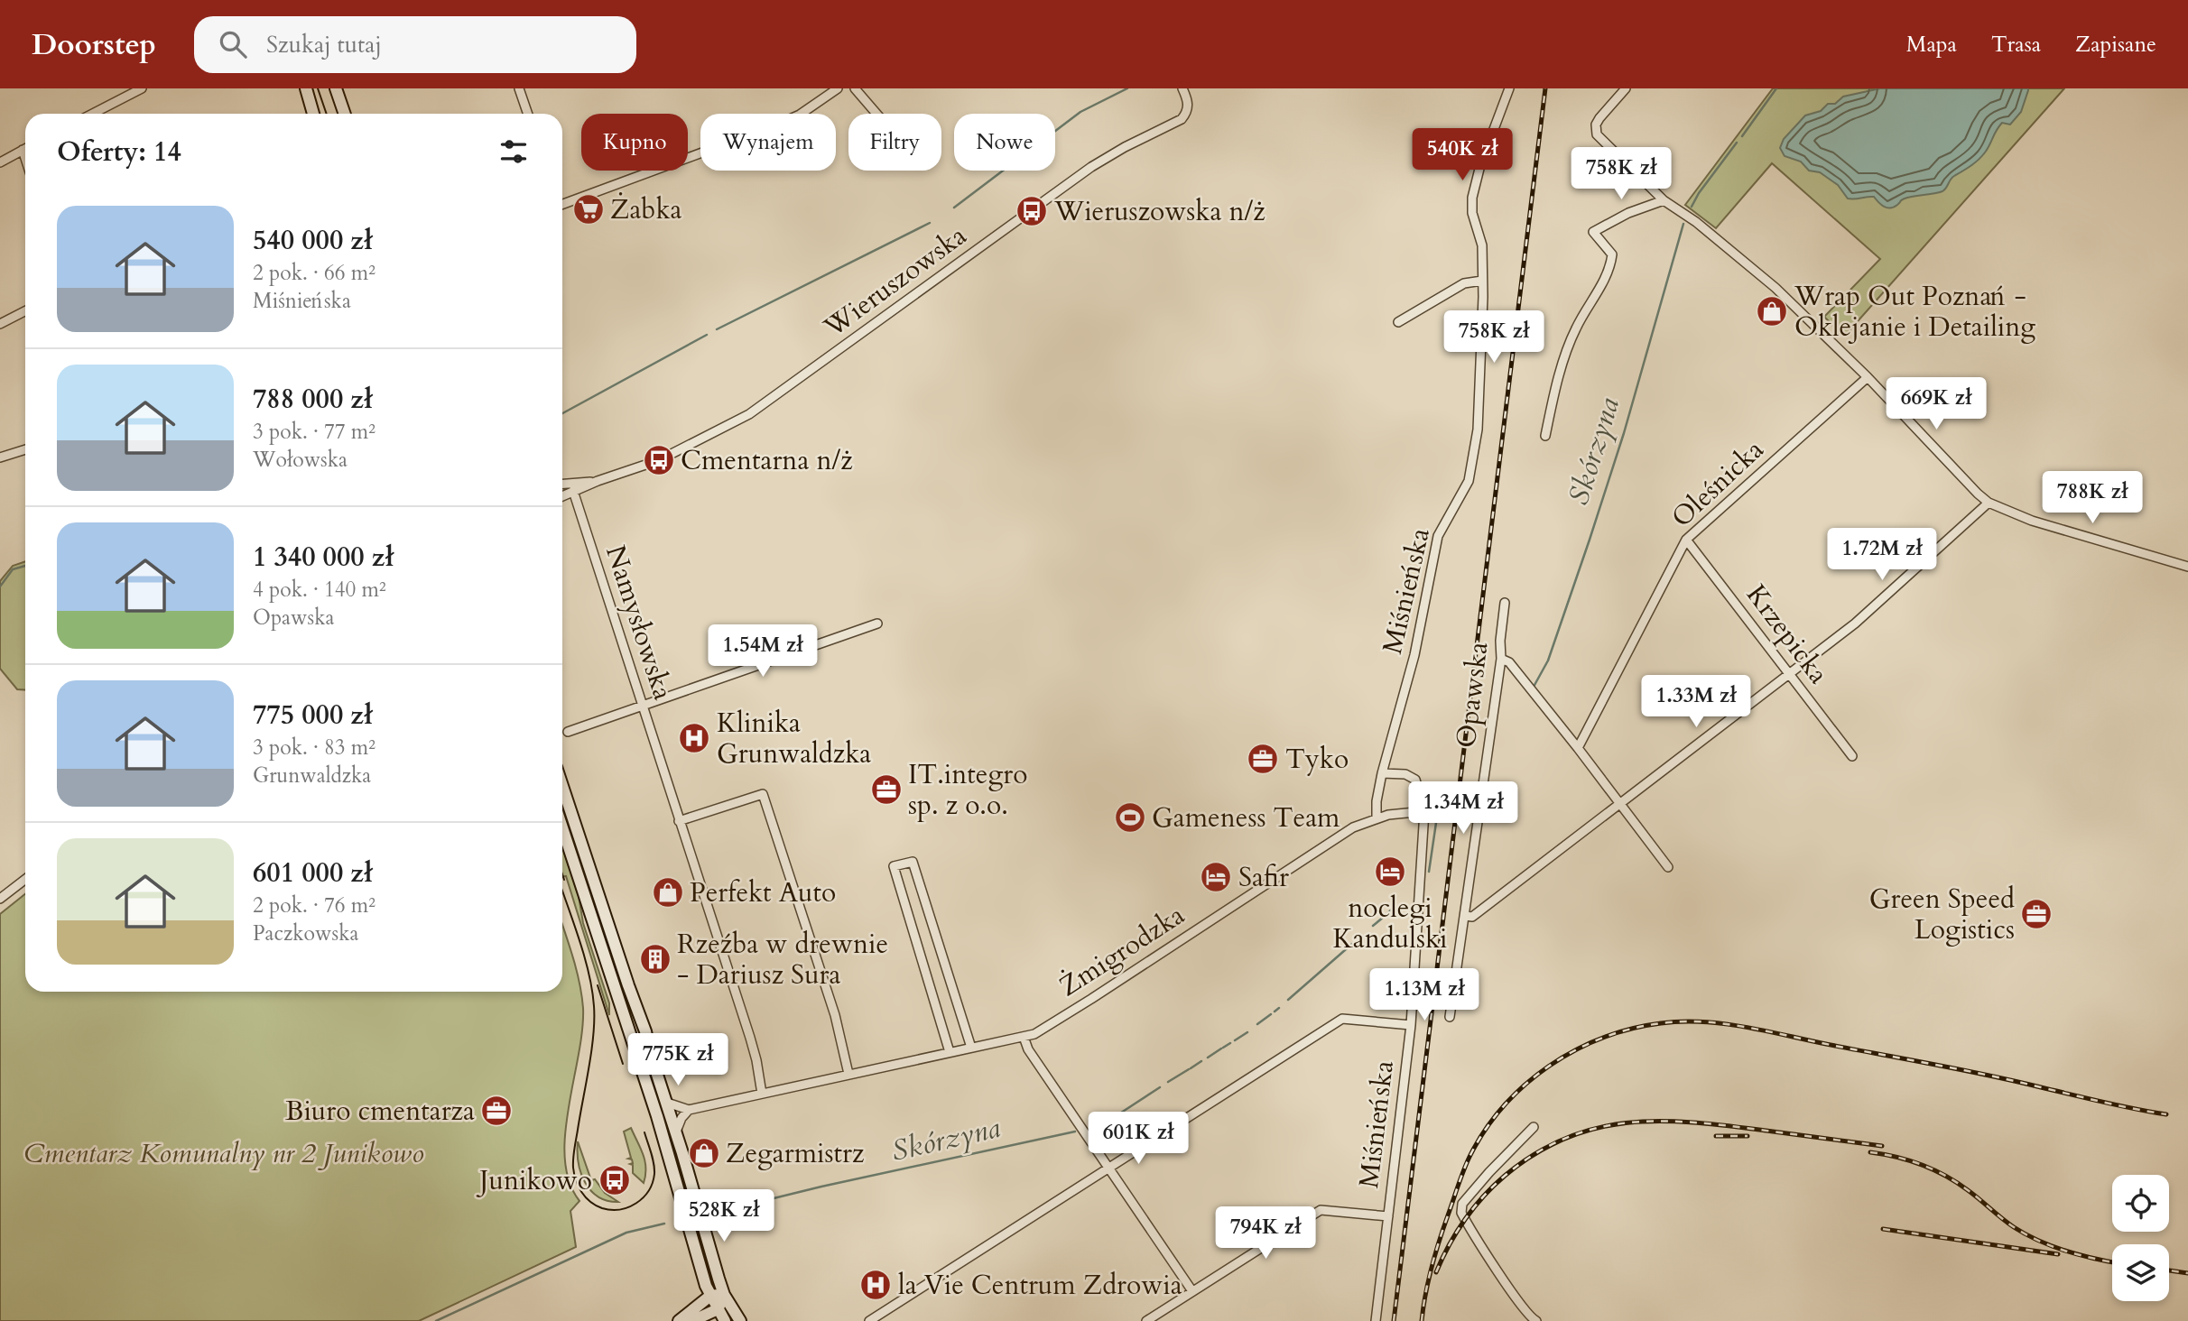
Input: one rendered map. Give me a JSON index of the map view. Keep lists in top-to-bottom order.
{
  "streets": {
    "street": [
      "Wieruszowska",
      "Oleśnicka",
      "Miśnieńska",
      "Namysłowska",
      "Krzepicka",
      "Opawska",
      "Żmigrodzka"
    ]
  },
  "crossings": [
    ["Wieruszowska", "Namysłowska"],
    ["Oleśnicka", "Krzepicka"],
    ["Miśnieńska", "Żmigrodzka"],
    ["Namysłowska", "Żmigrodzka"]
  ],
  "water": ["Skórzyna"],
  "parks": ["Cmentarz Komunalny nr 2 Junikowo"],
  "places": {
    "supermarket": ["Żabka"],
    "bus stop": ["Wieruszowska n/ż", "Cmentarna n/ż", "Junikowo"],
    "shop": ["Wrap Out Poznań - Oklejanie i Detailing", "Perfekt Auto", "Zegarmistrz"],
    "hospital": ["Klinika Grunwaldzka", "la Vie Centrum Zdrowia"],
    "office": [
      "Tyko",
      "IT.integro sp. z o.o.",
      "Green Speed Logistics",
      "Biuro cmentarza"
    ],
    "sports": ["Gameness Team"],
    "hotel": ["noclegi Kandulski", "Safir"],
    "building": ["Rzeźba w drewnie - Dariusz Sura"]
  },
  "page": {
    "header": "Doorstep",
    "search": "Szukaj tutaj",
    "nav": ["Mapa", "Trasa", "Zapisane"],
    "chip": [
      "Kupno",
      "Wynajem",
      "Filtry",
      "Nowe"
    ],
    "heading": "Oferty: 14",
    "price": [
      "540K zł",
      "758K zł",
      "758K zł",
      "669K zł",
      "788K zł",
      "1.72M zł",
      "1.54M zł",
      "1.33M zł",
      "1.34M zł",
      "1.13M zł",
      "775K zł",
      "601K zł",
      "528K zł",
      "794K zł"
    ],
    "list": [
      {
        "name": "540 000 zł",
        "note": "2 pok. · 66 m² · Miśnieńska"
      },
      {
        "name": "788 000 zł",
        "note": "3 pok. · 77 m² · Wołowska"
      },
      {
        "name": "1 340 000 zł",
        "note": "4 pok. · 140 m² · Opawska"
      },
      {
        "name": "775 000 zł",
        "note": "3 pok. · 83 m² · Grunwaldzka"
      },
      {
        "name": "601 000 zł",
        "note": "2 pok. · 76 m² · Paczkowska"
      }
    ]
  }
}
